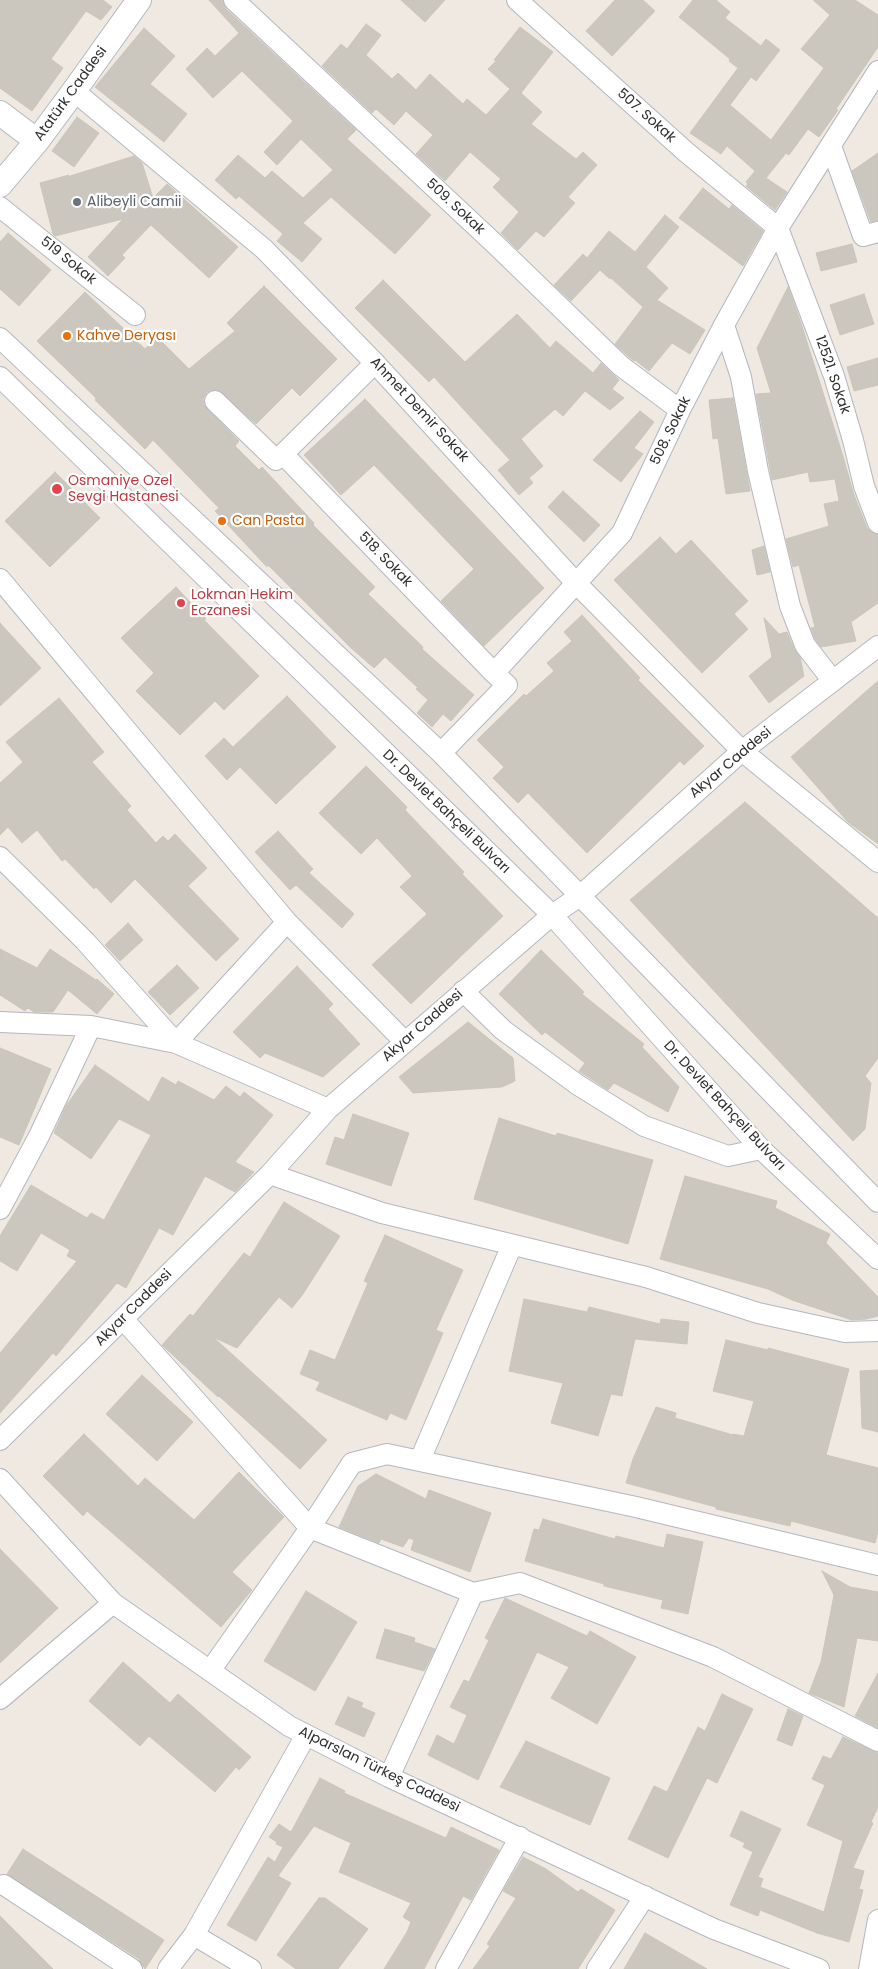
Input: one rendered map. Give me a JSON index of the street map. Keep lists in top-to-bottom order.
{
  "streets": {
    "street": [
      "Atatürk Caddesi",
      "507. Sokak",
      "509. Sokak",
      "519 Sokak",
      "12521. Sokak",
      "Ahmet Demir Sokak",
      "508. Sokak",
      "518. Sokak",
      "Akyar Caddesi",
      "Dr. Devlet Bahçeli Bulvarı",
      "Alparslan Türkeş Caddesi"
    ]
  },
  "crossings": [
    ["Atatürk Caddesi", "Ahmet Demir Sokak"],
    ["507. Sokak", "12521. Sokak"],
    ["507. Sokak", "508. Sokak"],
    ["509. Sokak", "508. Sokak"],
    ["12521. Sokak", "508. Sokak"],
    ["Ahmet Demir Sokak", "508. Sokak"],
    ["Ahmet Demir Sokak", "Akyar Caddesi"],
    ["508. Sokak", "518. Sokak"],
    ["Akyar Caddesi", "Dr. Devlet Bahçeli Bulvarı"]
  ],
  "places": [
    "Alibeyli Camii",
    "Kahve Deryası",
    "Osmaniye Ozel Sevgi Hastanesi",
    "Can Pasta",
    "Lokman Hekim Eczanesi"
  ]
}
